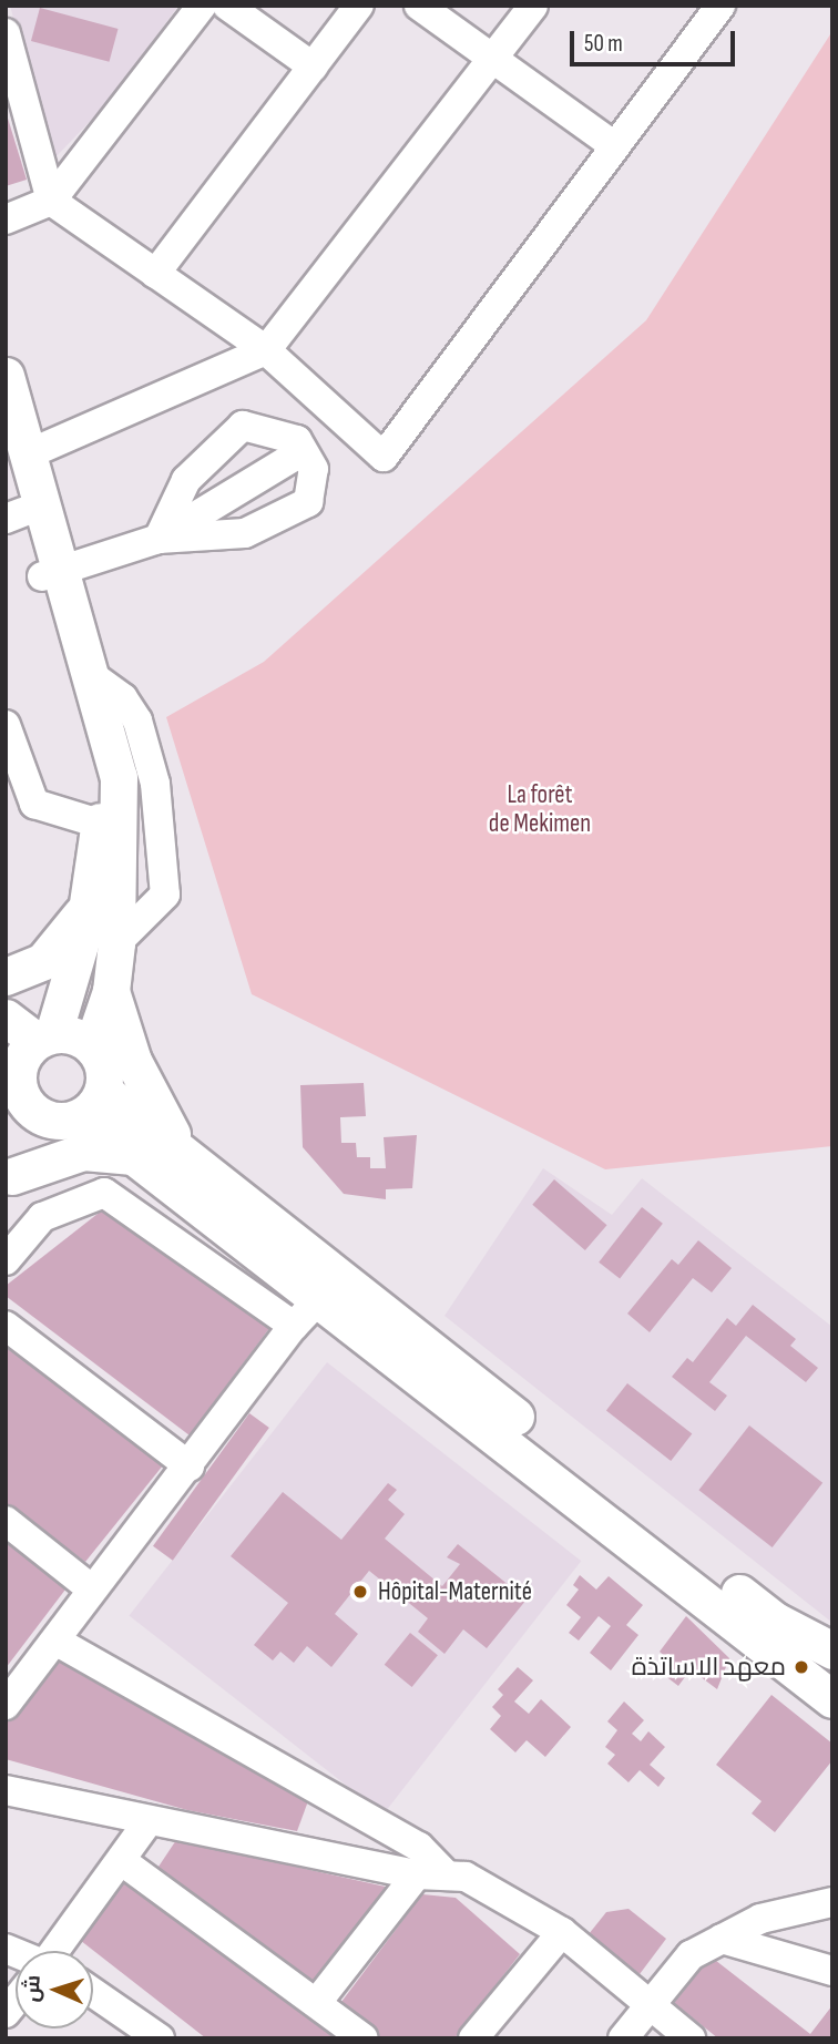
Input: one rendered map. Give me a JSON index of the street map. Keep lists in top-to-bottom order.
{
  "parks": ["La forêt de Mekimen"],
  "places": ["Hôpital-Maternité", "معهد الاساتذة"],
  "scale_bar": "50 m",
  "north": "left"
}
